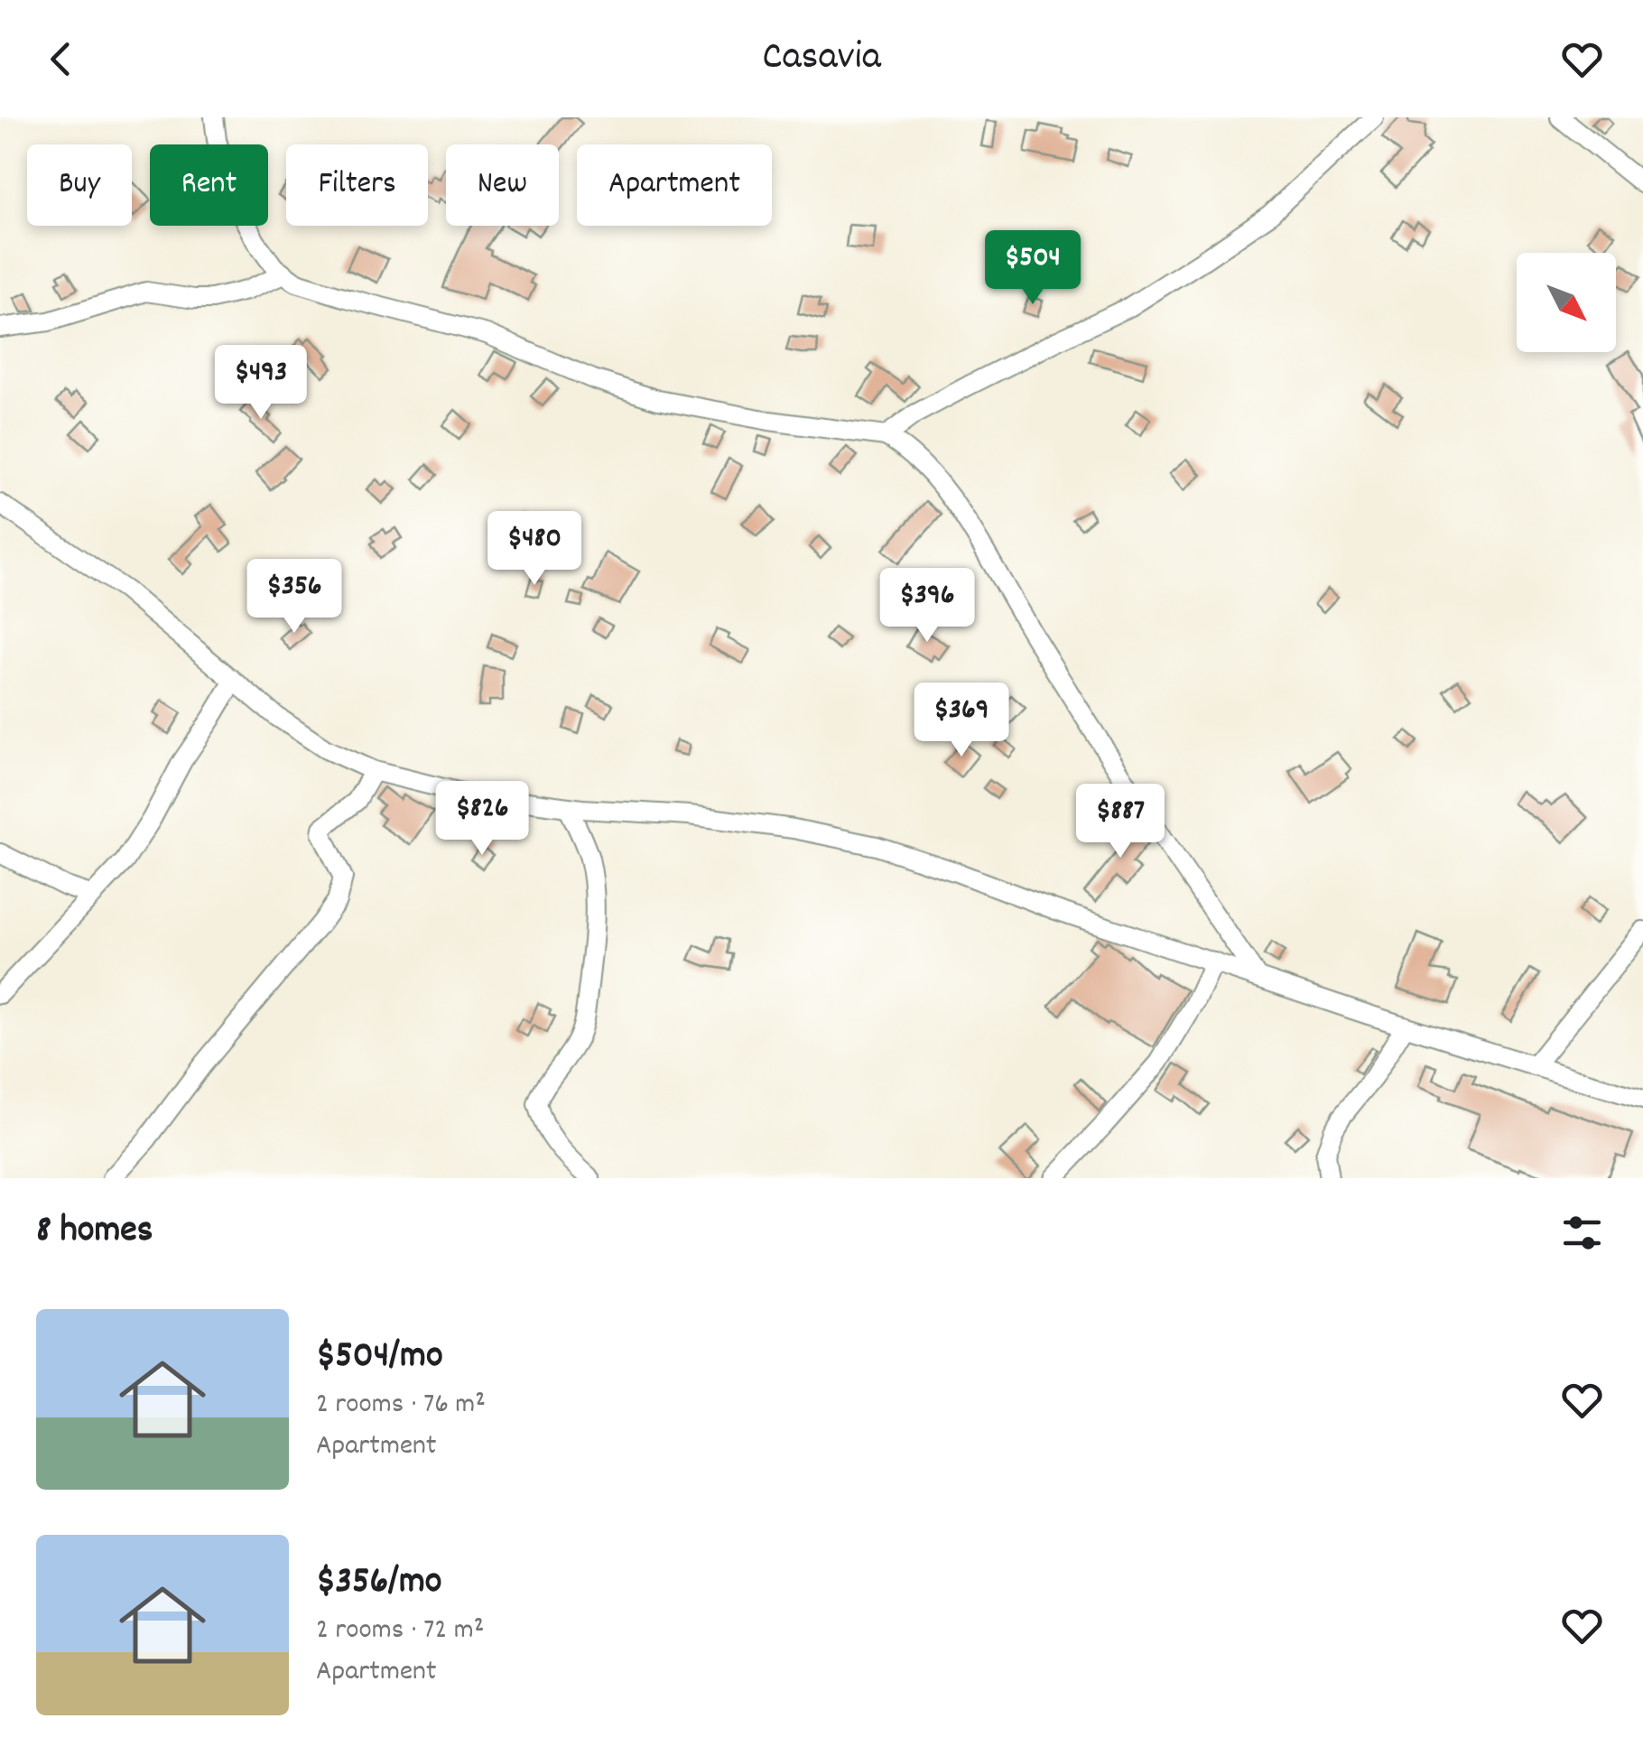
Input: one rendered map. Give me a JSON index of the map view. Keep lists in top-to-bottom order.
{
  "north": "bottom right",
  "page": {
    "header": "Casavia",
    "chip": [
      "Buy",
      "Rent",
      "Filters",
      "New",
      "Apartment"
    ],
    "price": [
      "$504",
      "$493",
      "$480",
      "$356",
      "$396",
      "$369",
      "$826",
      "$887"
    ],
    "heading": "8 homes",
    "list": [
      {
        "name": "$504/mo",
        "note": "2 rooms · 76 m² · Apartment"
      },
      {
        "name": "$356/mo",
        "note": "2 rooms · 72 m² · Apartment"
      }
    ]
  }
}
